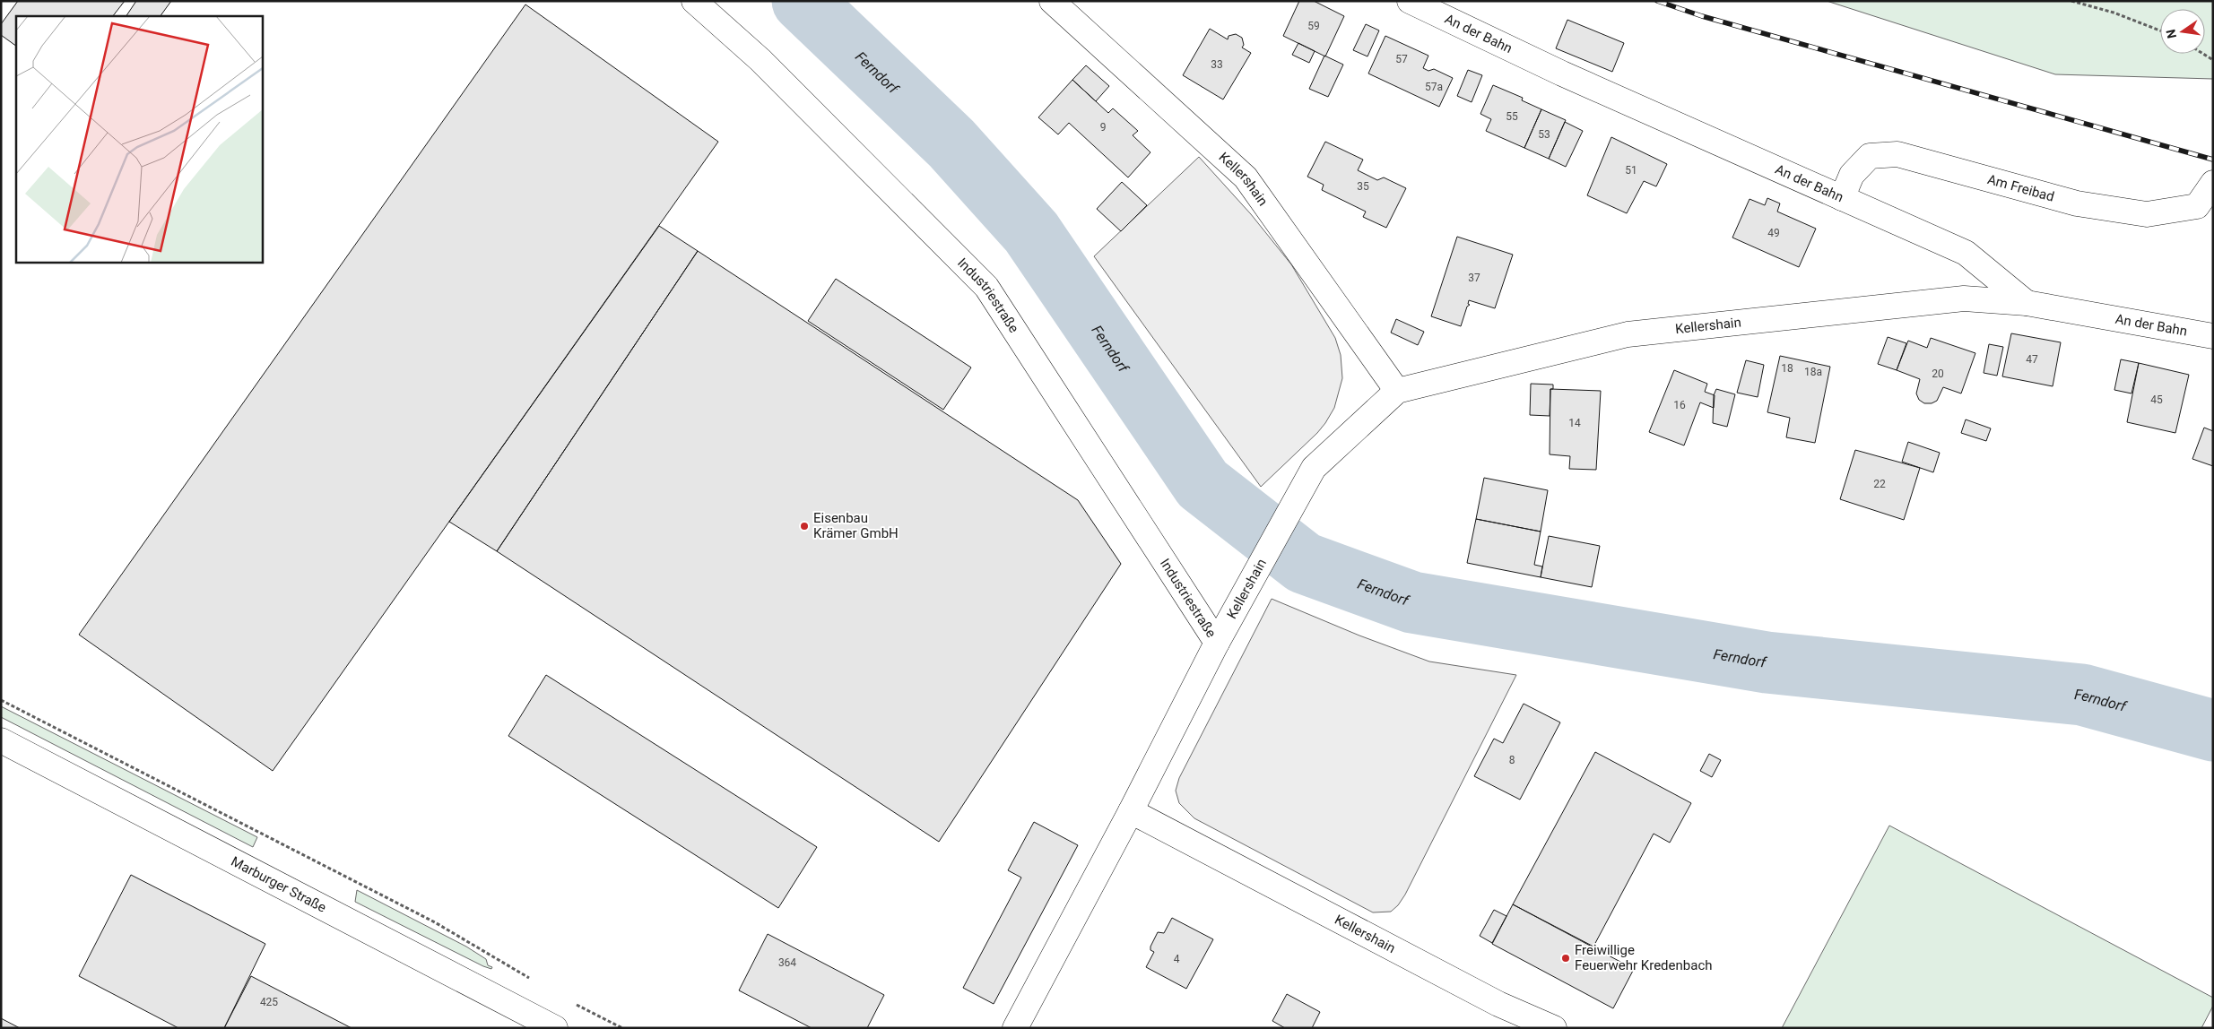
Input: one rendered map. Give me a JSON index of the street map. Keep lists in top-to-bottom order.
{
  "streets": {
    "street": [
      "An der Bahn",
      "Kellershain",
      "Am Freibad",
      "Industriestraße",
      "Marburger Straße"
    ]
  },
  "crossings": [
    ["An der Bahn", "Kellershain"],
    ["An der Bahn", "Am Freibad"],
    ["Kellershain", "Industriestraße"]
  ],
  "water": ["Ferndorf"],
  "places": ["Eisenbau Krämer GmbH", "Freiwillige Feuerwehr Kredenbach"],
  "house_numbers": [
    "59",
    "57",
    "33",
    "57a",
    "55",
    "9",
    "53",
    "51",
    "35",
    "49",
    "37",
    "47",
    "18",
    "18a",
    "20",
    "45",
    "16",
    "14",
    "22",
    "8",
    "4",
    "364",
    "425"
  ],
  "north": "left"
}
